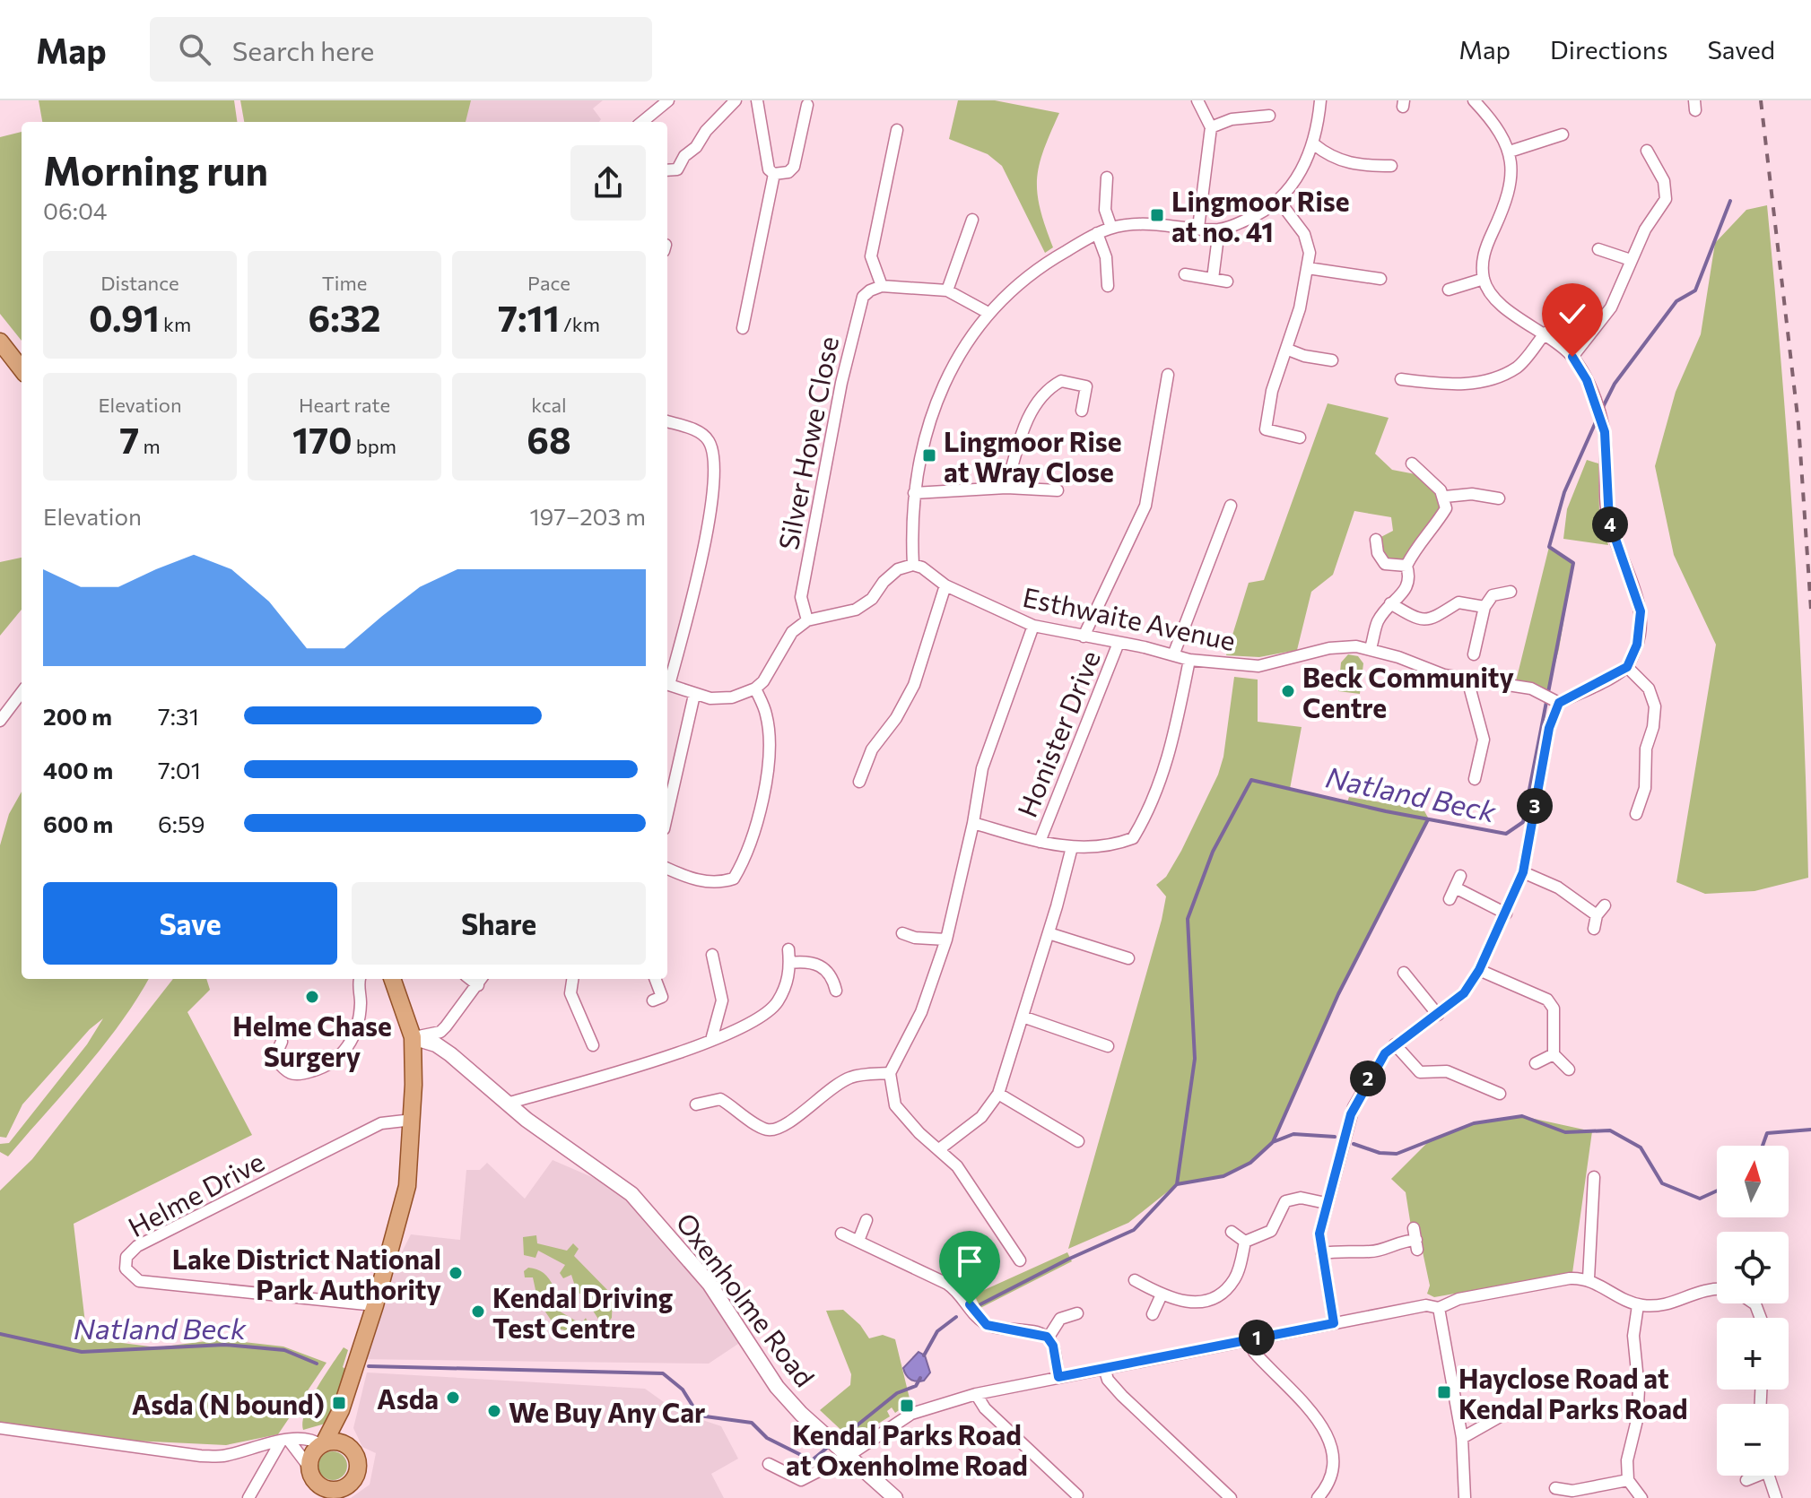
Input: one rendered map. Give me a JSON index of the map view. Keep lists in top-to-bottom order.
{
  "streets": {
    "main road": ["Oxenholme Road"],
    "street": [
      "Silver Howe Close",
      "Esthwaite Avenue",
      "Honister Drive",
      "Helme Drive"
    ]
  },
  "crossings": [
    ["Esthwaite Avenue", "Honister Drive"]
  ],
  "water": ["Natland Beck"],
  "places": {
    "transit": [
      "Lingmoor Rise at no. 41",
      "Lingmoor Rise at Wray Close",
      "Hayclose Road at Kendal Parks Road",
      "Asda (N bound)",
      "Kendal Parks Road at Oxenholme Road"
    ],
    "other": [
      "Beck Community Centre",
      "Helme Chase Surgery",
      "Lake District National Park Authority",
      "Kendal Driving Test Centre",
      "Asda",
      "We Buy Any Car"
    ]
  },
  "north": "top",
  "page": {
    "header": "Map",
    "search": "Search here",
    "nav": ["Map", "Directions", "Saved"],
    "heading": ["Morning run", "06:04"],
    "stats": [
      ["Distance", "0.91 km"],
      ["Time", "6:32"],
      ["Pace", "7:11 /km"],
      ["Elevation", "7 m"],
      ["Heart rate", "170 bpm"],
      ["kcal", "68"]
    ],
    "chart": ["Elevation", "197–203 m"],
    "pins": [
      "4",
      "3",
      "2",
      "1"
    ],
    "list": [
      {
        "name": "200 m",
        "note": "7:31"
      },
      {
        "name": "400 m",
        "note": "7:01"
      },
      {
        "name": "600 m",
        "note": "6:59"
      }
    ],
    "buttons": ["Save", "Share"],
    "map_buttons": ["+", "−"]
  }
}
